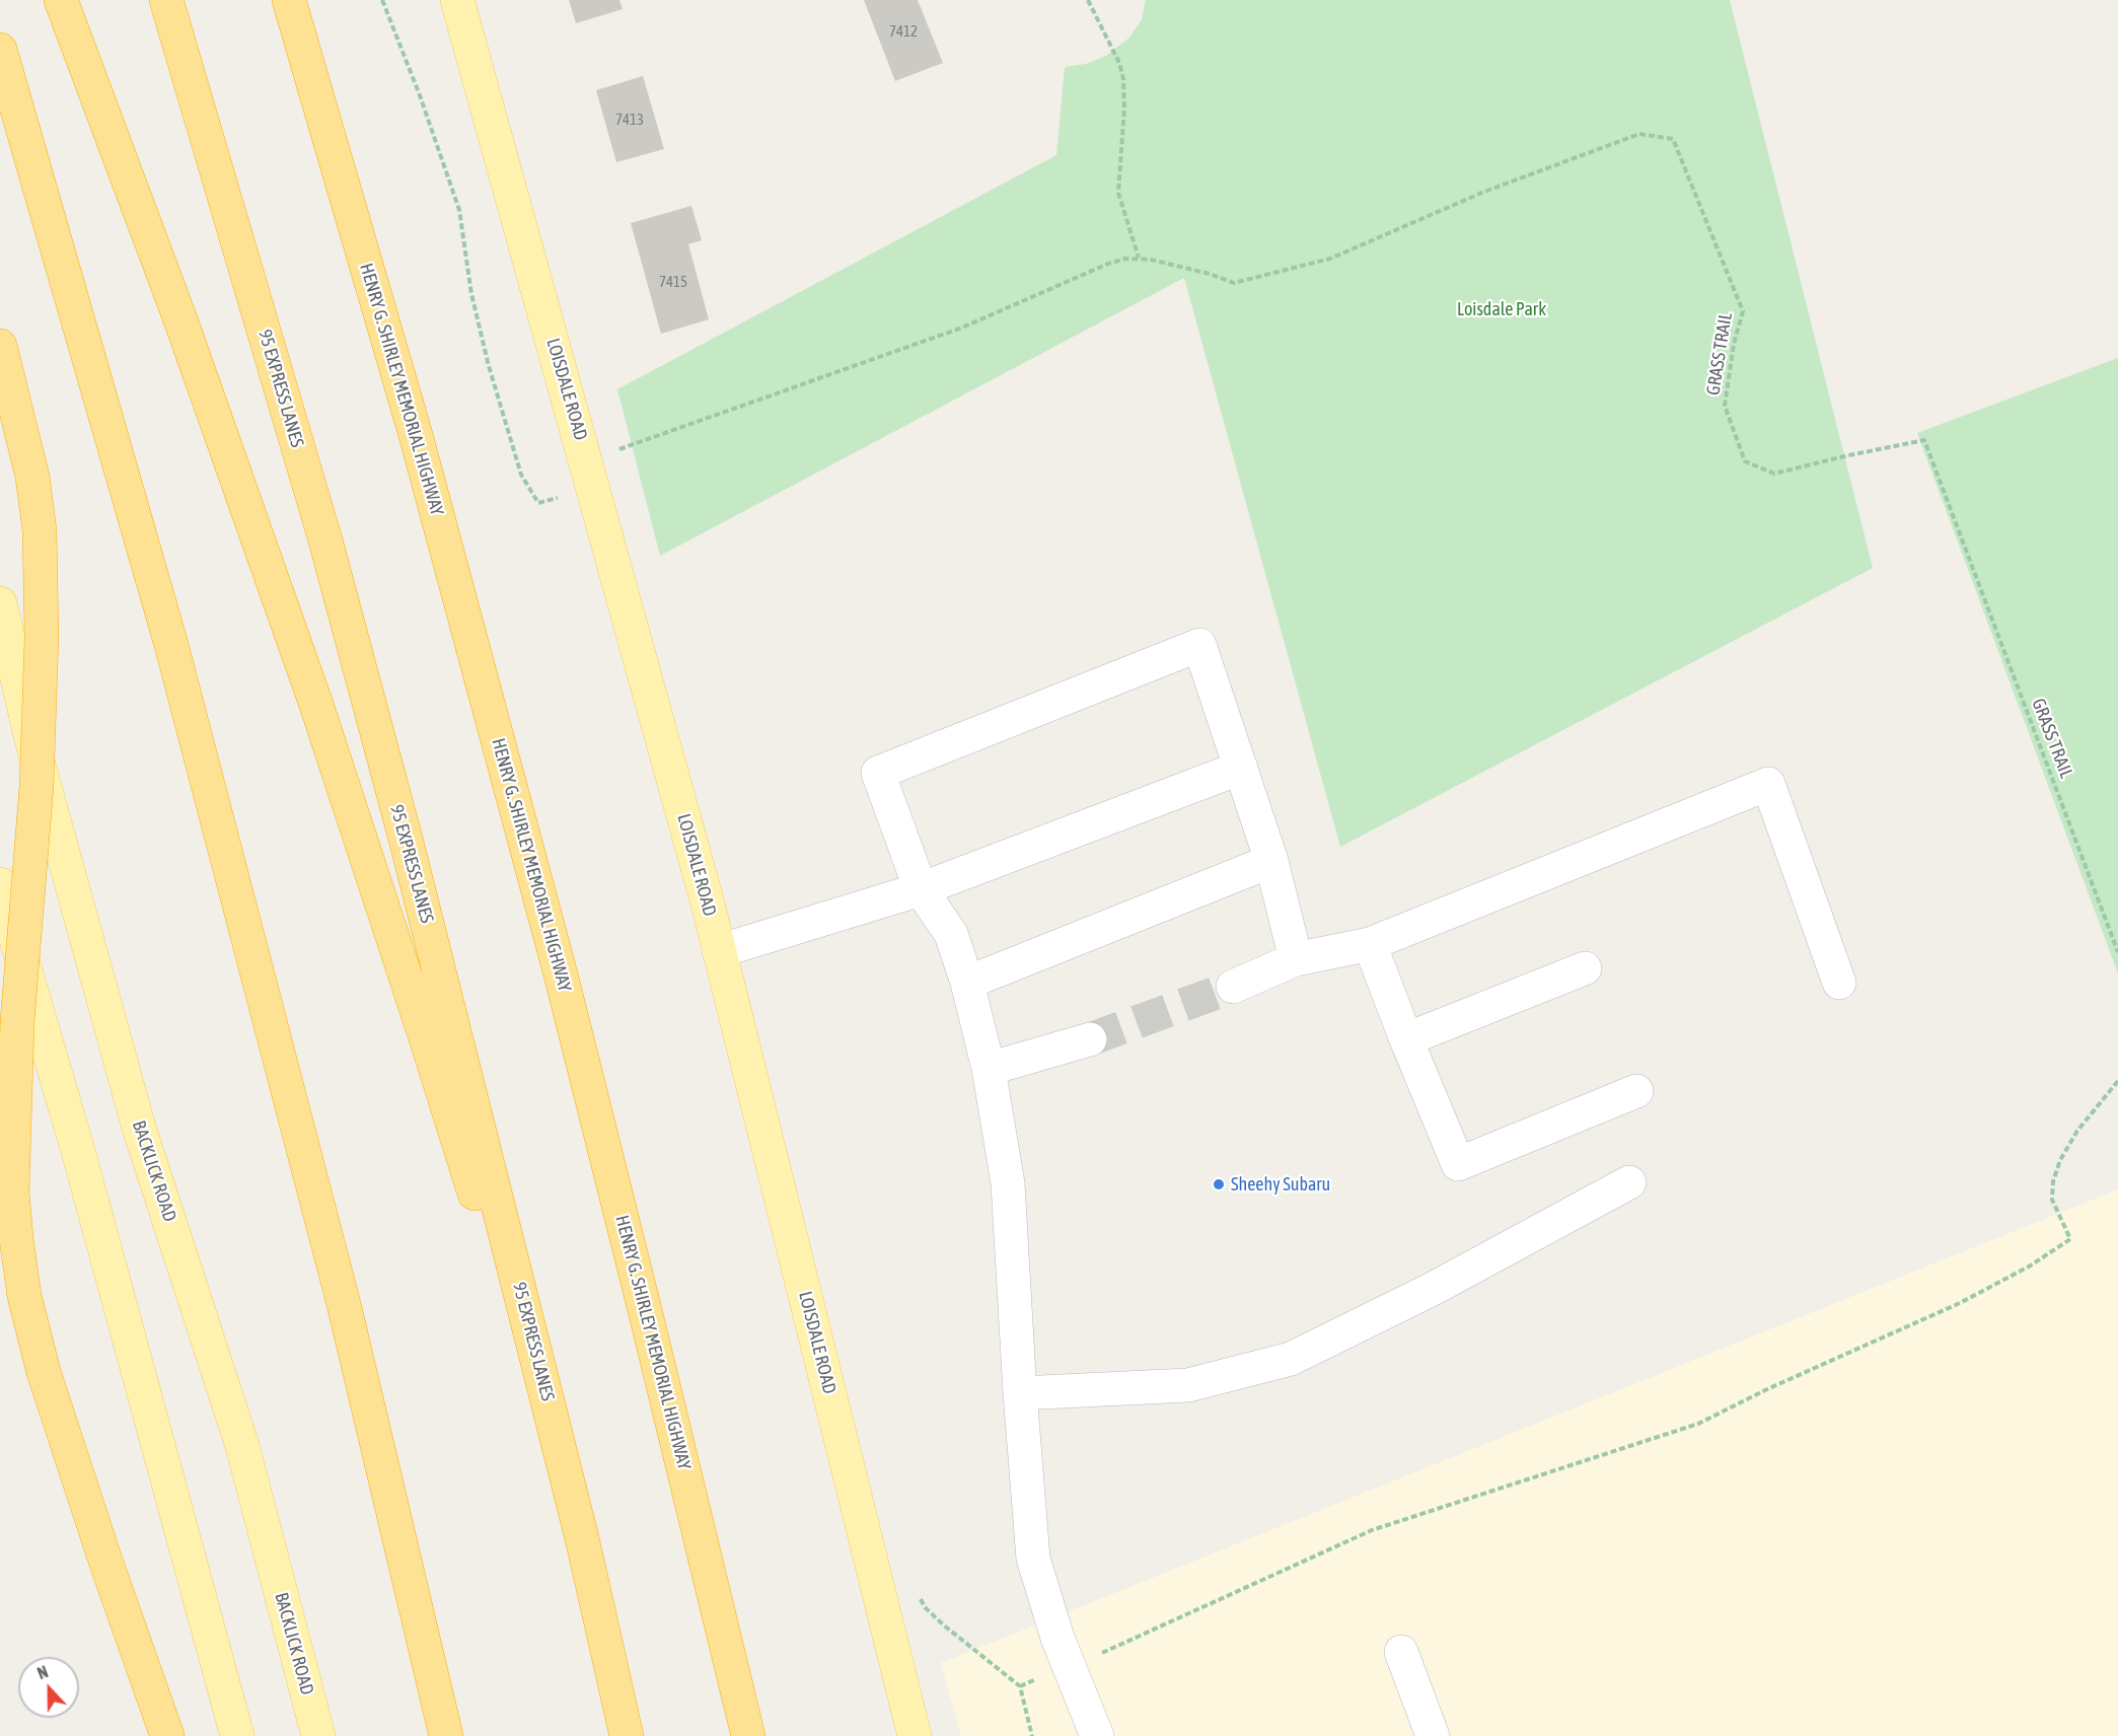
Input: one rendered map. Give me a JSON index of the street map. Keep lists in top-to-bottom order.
{
  "streets": {
    "highway": ["95 EXPRESS LANES", "HENRY G. SHIRLEY MEMORIAL HIGHWAY"],
    "main road": ["LOISDALE ROAD", "BACKLICK ROAD"],
    "path": ["GRASS TRAIL"]
  },
  "parks": ["Loisdale Park"],
  "places": ["Sheehy Subaru"],
  "house_numbers": ["7412", "7413", "7415"],
  "north": "top"
}
